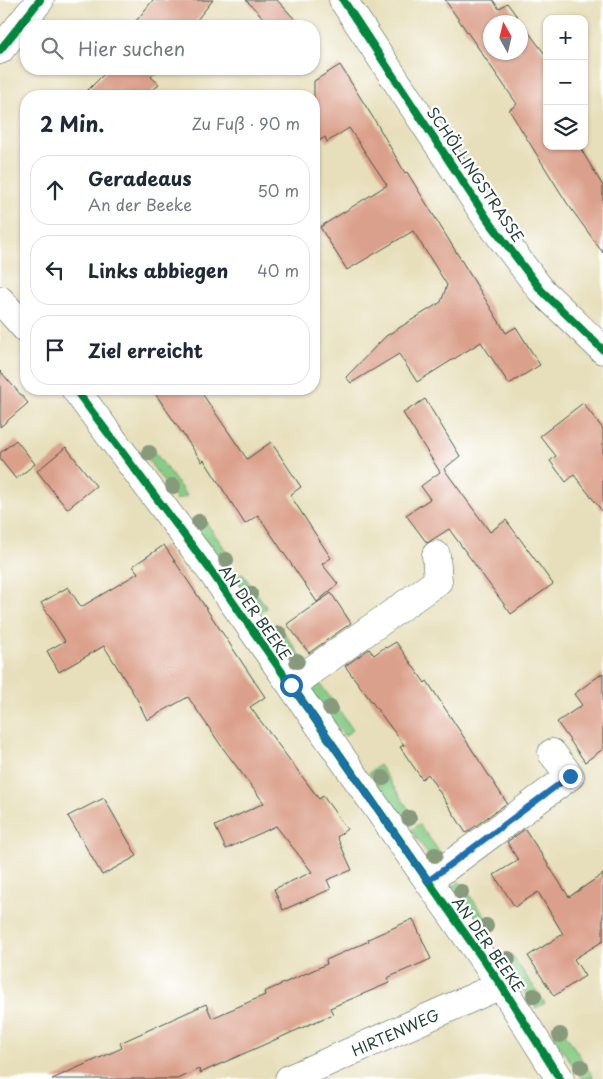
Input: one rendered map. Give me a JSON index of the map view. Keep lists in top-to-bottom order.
{
  "streets": {
    "street": ["SCHÖLLINGSTRASSE", "AN DER BEEKE", "HIRTENWEG"]
  },
  "crossings": [
    ["AN DER BEEKE", "HIRTENWEG"]
  ],
  "north": "top",
  "page": {
    "map_buttons": ["+", "−"],
    "search": "Hier suchen",
    "heading": ["2 Min.", "Zu Fuß · 90 m"],
    "list": [
      ["Geradeaus", "An der Beeke", "50 m"],
      ["Links abbiegen", "40 m"],
      "Ziel erreicht"
    ]
  }
}
